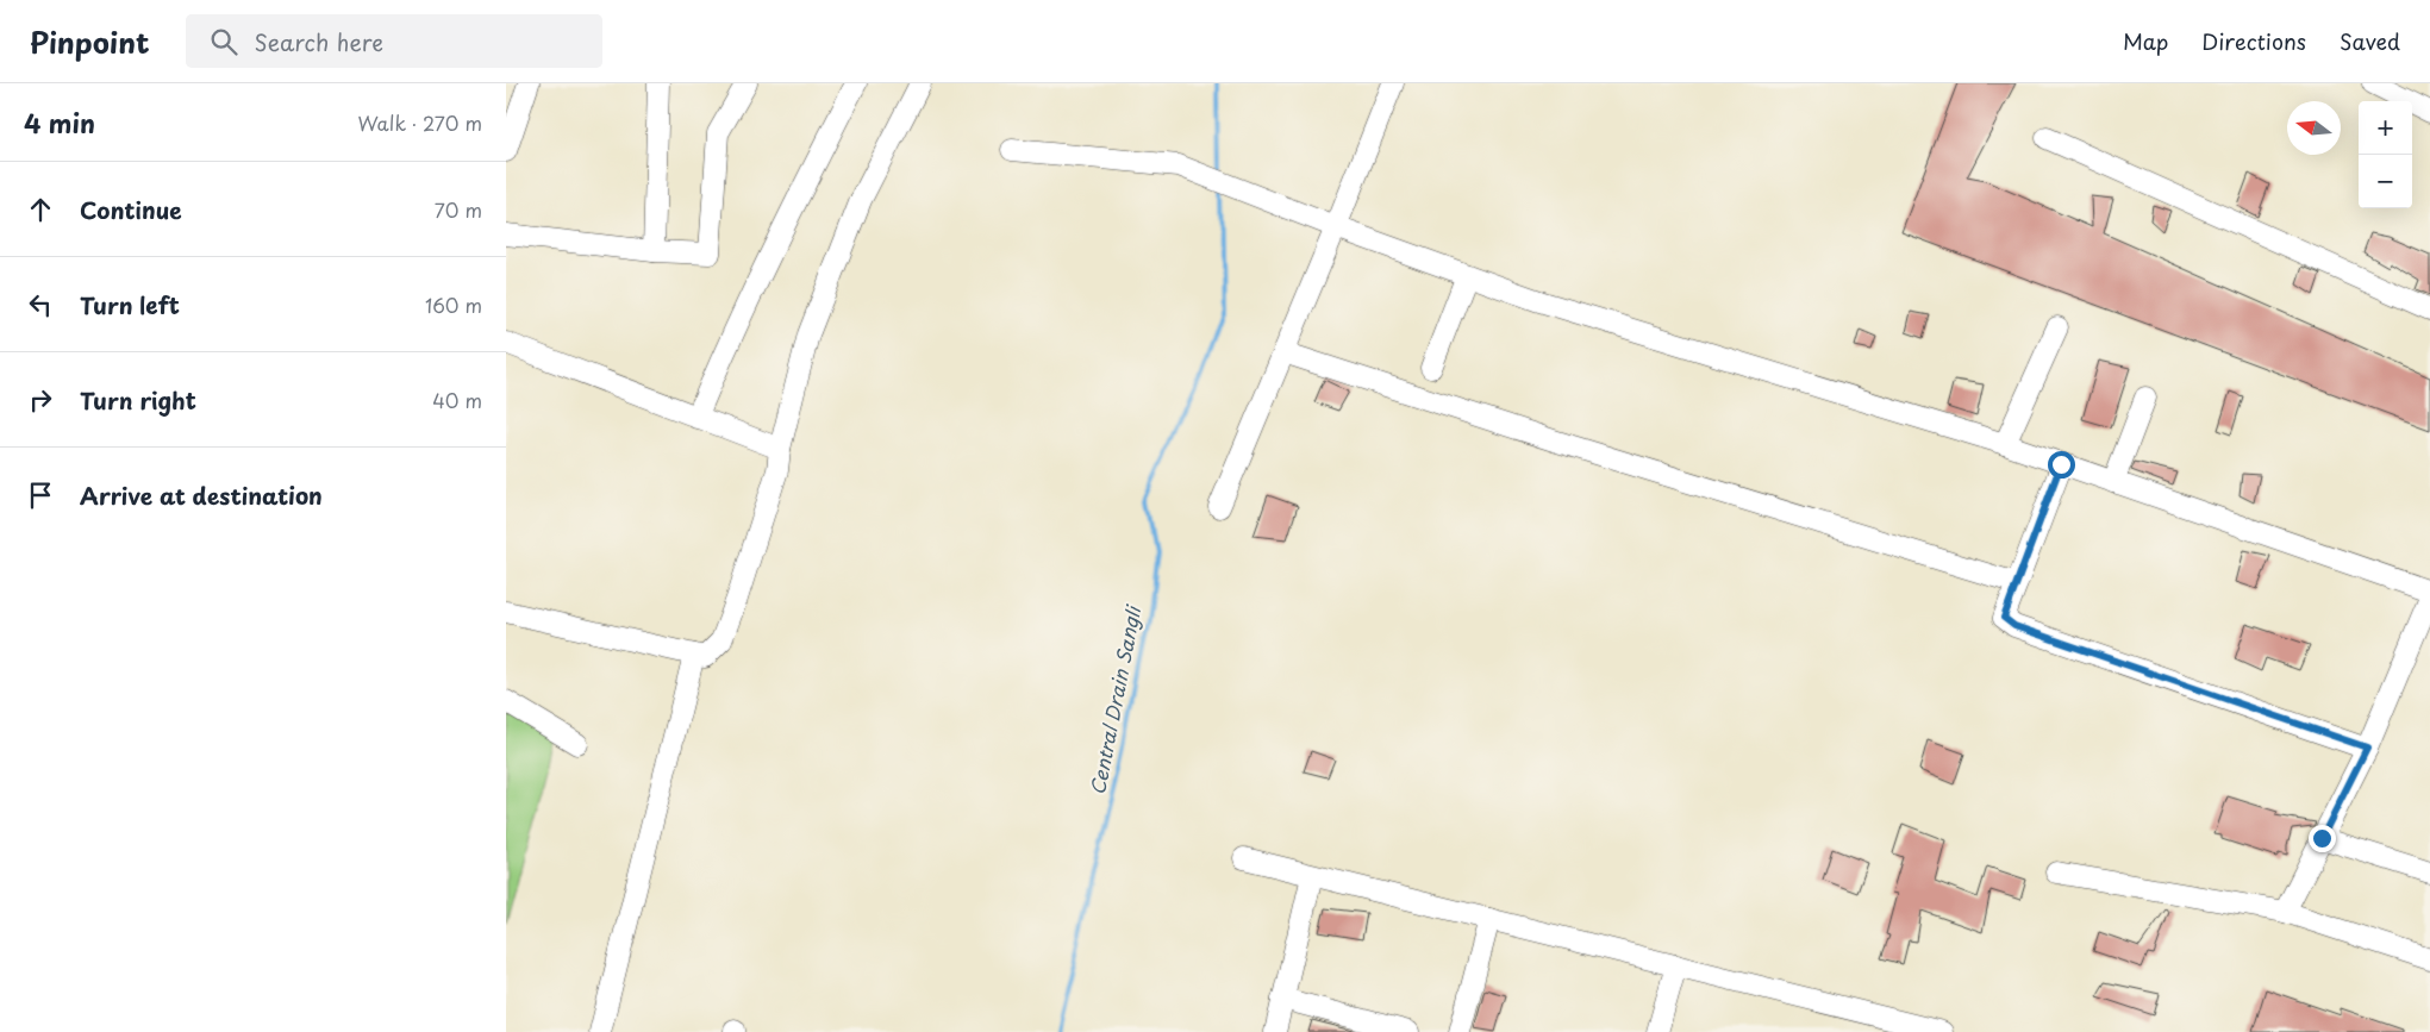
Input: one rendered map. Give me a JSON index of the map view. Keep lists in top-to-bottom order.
{
  "water": ["Central Drain Sangli"],
  "north": "left",
  "page": {
    "header": "Pinpoint",
    "search": "Search here",
    "nav": ["Map", "Directions", "Saved"],
    "heading": ["4 min", "Walk · 270 m"],
    "map_buttons": ["+", "−"],
    "list": [
      ["Continue", "70 m"],
      ["Turn left", "160 m"],
      ["Turn right", "40 m"],
      "Arrive at destination"
    ]
  }
}
